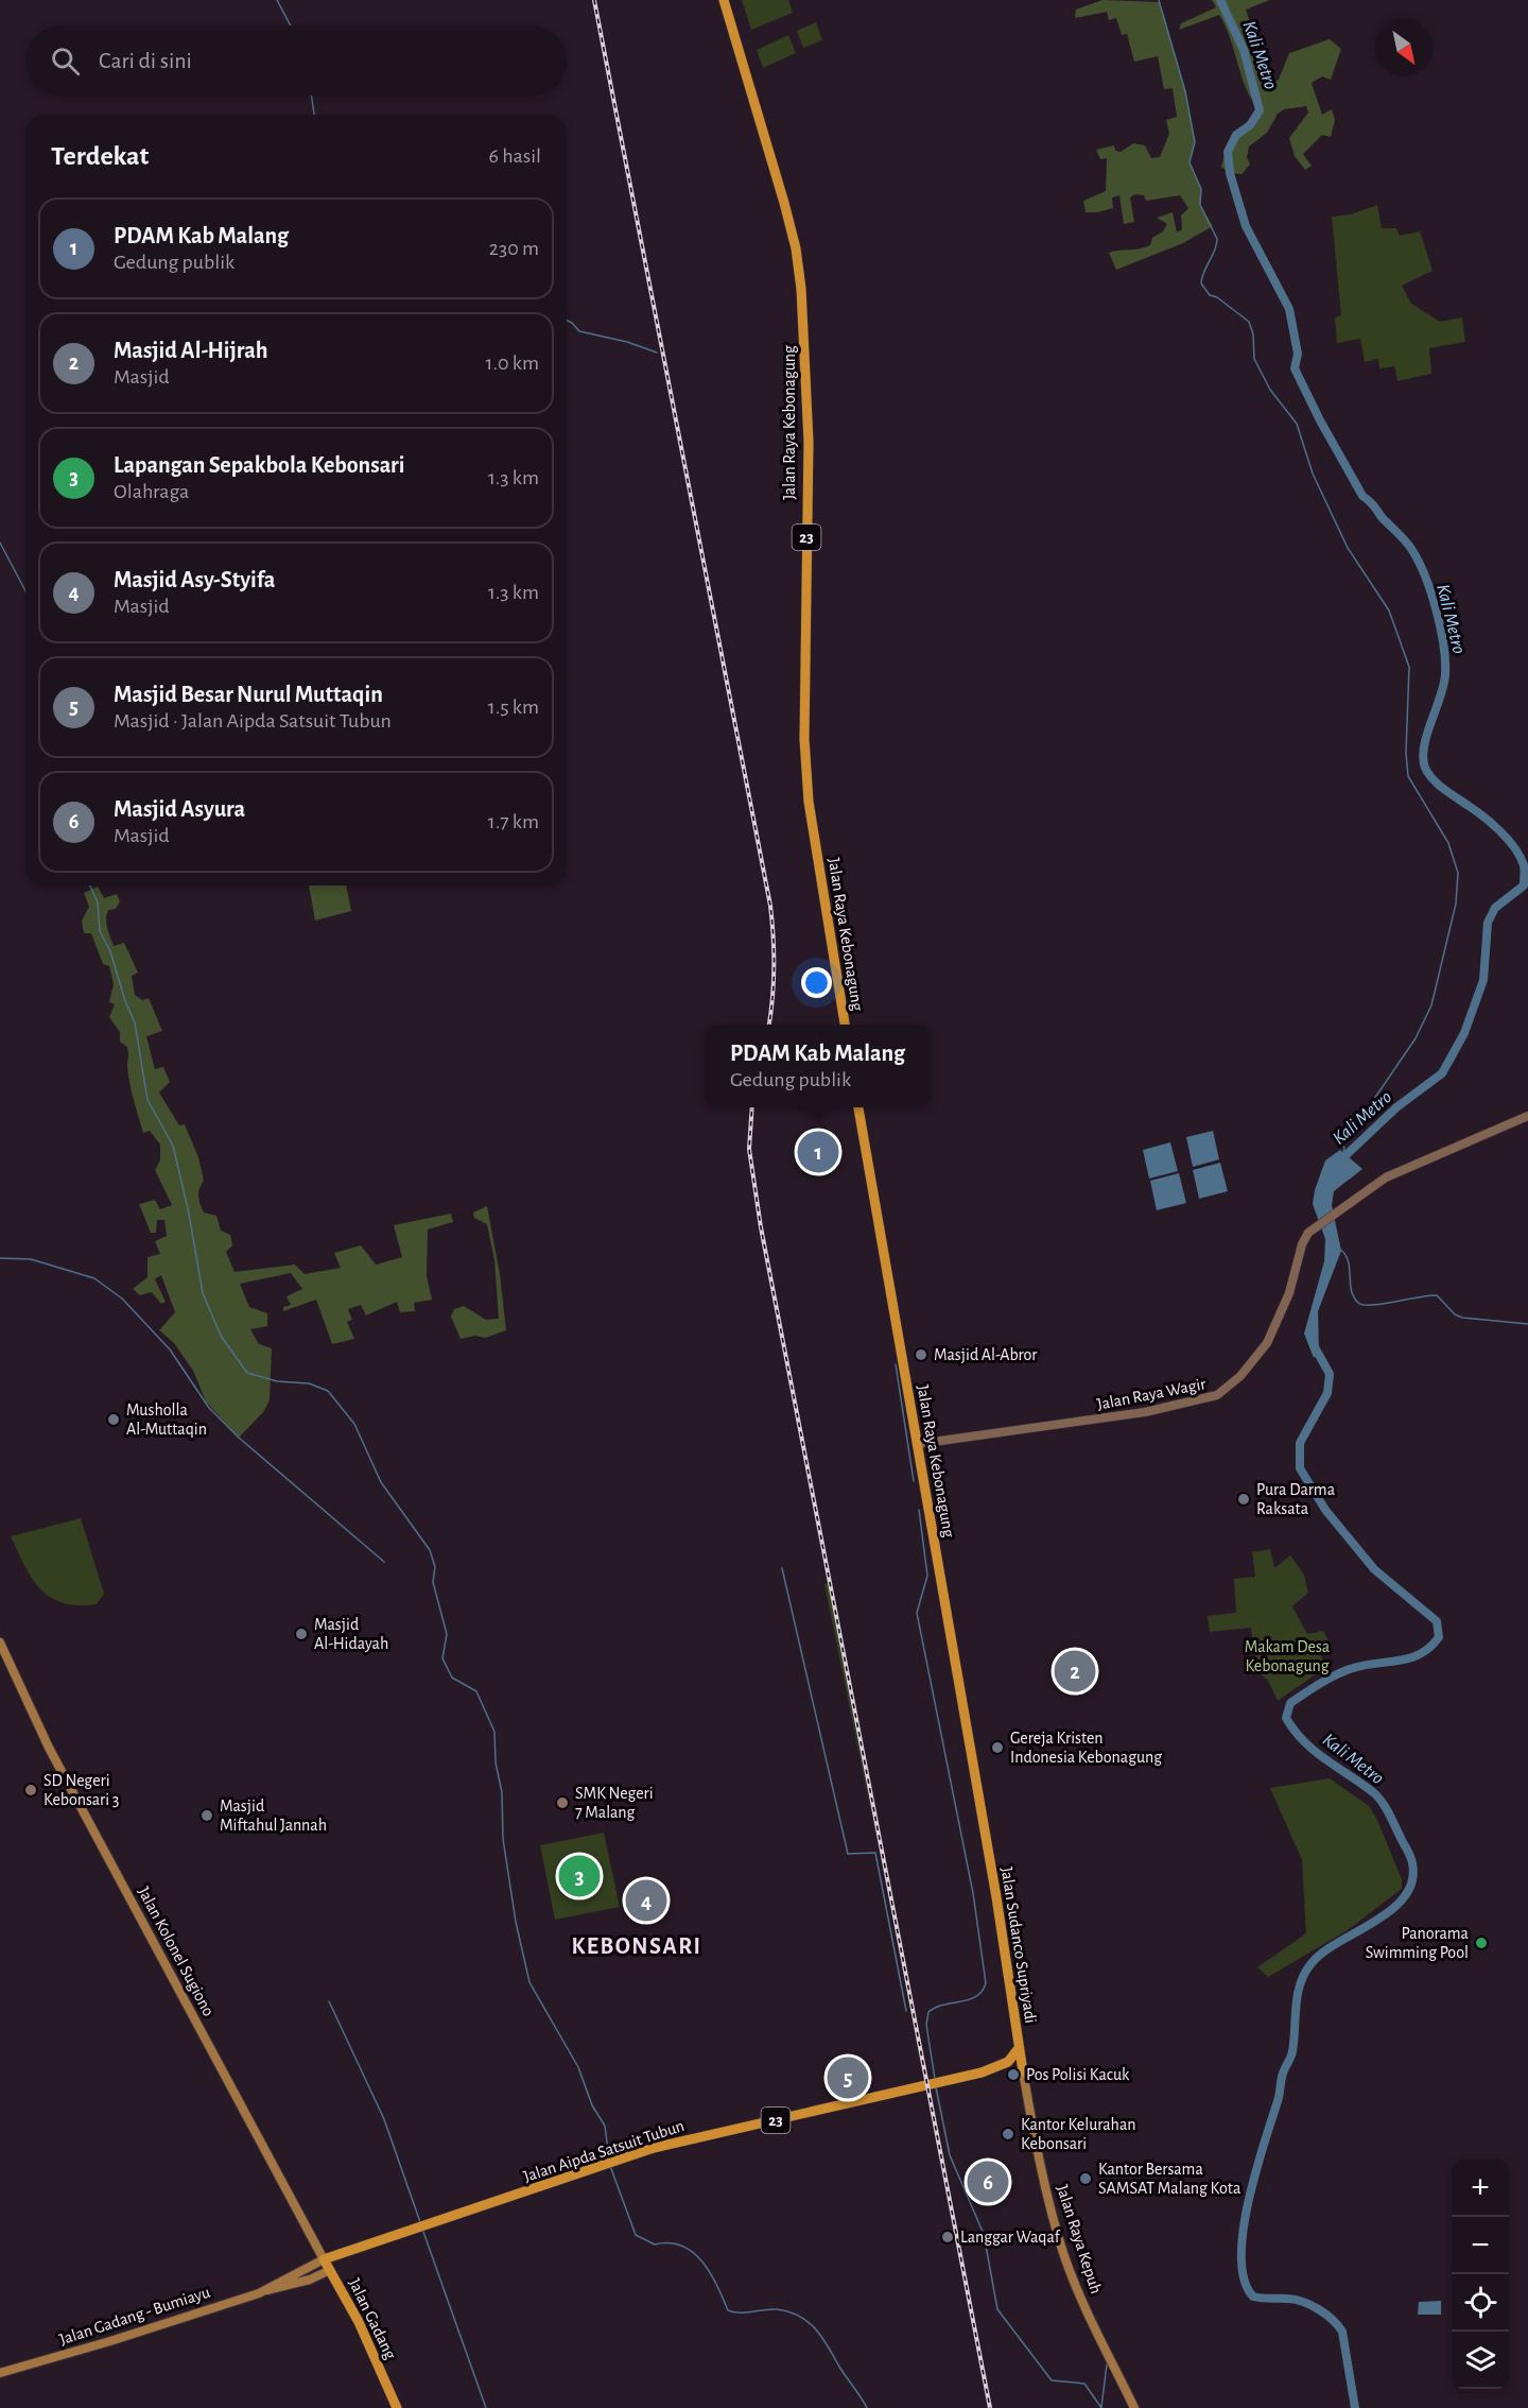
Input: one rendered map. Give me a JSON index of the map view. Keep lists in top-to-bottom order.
{
  "streets": {
    "highway": [
      "Jalan Raya Kebonagung",
      "23",
      "Jalan Sudanco Supriyadi",
      "Jalan Aipda Satsuit Tubun",
      "Jalan Gadang"
    ],
    "main road": [
      "Jalan Raya Wagir",
      "Jalan Kolonel Sugiono",
      "Jalan Raya Kepuh",
      "Jalan Gadang - Bumiayu"
    ]
  },
  "crossings": [
    ["Jalan Raya Kebonagung", "Jalan Raya Wagir"],
    ["Jalan Raya Kebonagung", "Jalan Sudanco Supriyadi"],
    ["Jalan Sudanco Supriyadi", "Jalan Aipda Satsuit Tubun"],
    ["Jalan Sudanco Supriyadi", "Jalan Raya Kepuh"],
    ["Jalan Kolonel Sugiono", "Jalan Gadang"],
    ["Jalan Aipda Satsuit Tubun", "Jalan Raya Kepuh"],
    ["Jalan Aipda Satsuit Tubun", "Jalan Gadang - Bumiayu"],
    ["Jalan Aipda Satsuit Tubun", "Jalan Gadang"],
    ["Jalan Gadang - Bumiayu", "Jalan Gadang"]
  ],
  "districts": ["KEBONSARI"],
  "water": ["Kali Metro"],
  "parks": ["Makam Desa Kebonagung"],
  "places": [
    "Masjid Al-Abror",
    "Musholla Al-Muttaqin",
    "Pura Darma Raksata",
    "Masjid Al-Hidayah",
    "Gereja Kristen Indonesia Kebonagung",
    "SD Negeri Kebonsari 3",
    "SMK Negeri 7 Malang",
    "Masjid Miftahul Jannah",
    "Panorama Swimming Pool",
    "Pos Polisi Kacuk",
    "Kantor Kelurahan Kebonsari",
    "Kantor Bersama SAMSAT Malang Kota",
    "Langgar Waqaf"
  ],
  "north": "bottom right",
  "page": {
    "search": "Cari di sini",
    "heading": ["Terdekat", "6 hasil"],
    "list": [
      {
        "mark": "1",
        "name": "PDAM Kab Malang",
        "note": "Gedung publik",
        "value": "230 m"
      },
      {
        "mark": "2",
        "name": "Masjid Al-Hijrah",
        "note": "Masjid",
        "value": "1.0 km"
      },
      {
        "mark": "3",
        "name": "Lapangan Sepakbola Kebonsari",
        "note": "Olahraga",
        "value": "1.3 km"
      },
      {
        "mark": "4",
        "name": "Masjid Asy-Styifa",
        "note": "Masjid",
        "value": "1.3 km"
      },
      {
        "mark": "5",
        "name": "Masjid Besar Nurul Muttaqin",
        "note": "Masjid · Jalan Aipda Satsuit Tubun",
        "value": "1.5 km"
      },
      {
        "mark": "6",
        "name": "Masjid Asyura",
        "note": "Masjid",
        "value": "1.7 km"
      }
    ],
    "popup": ["PDAM Kab Malang", "Gedung publik"],
    "pins": [
      "1",
      "2",
      "3",
      "4",
      "5",
      "6"
    ],
    "map_buttons": ["+", "−"]
  }
}
